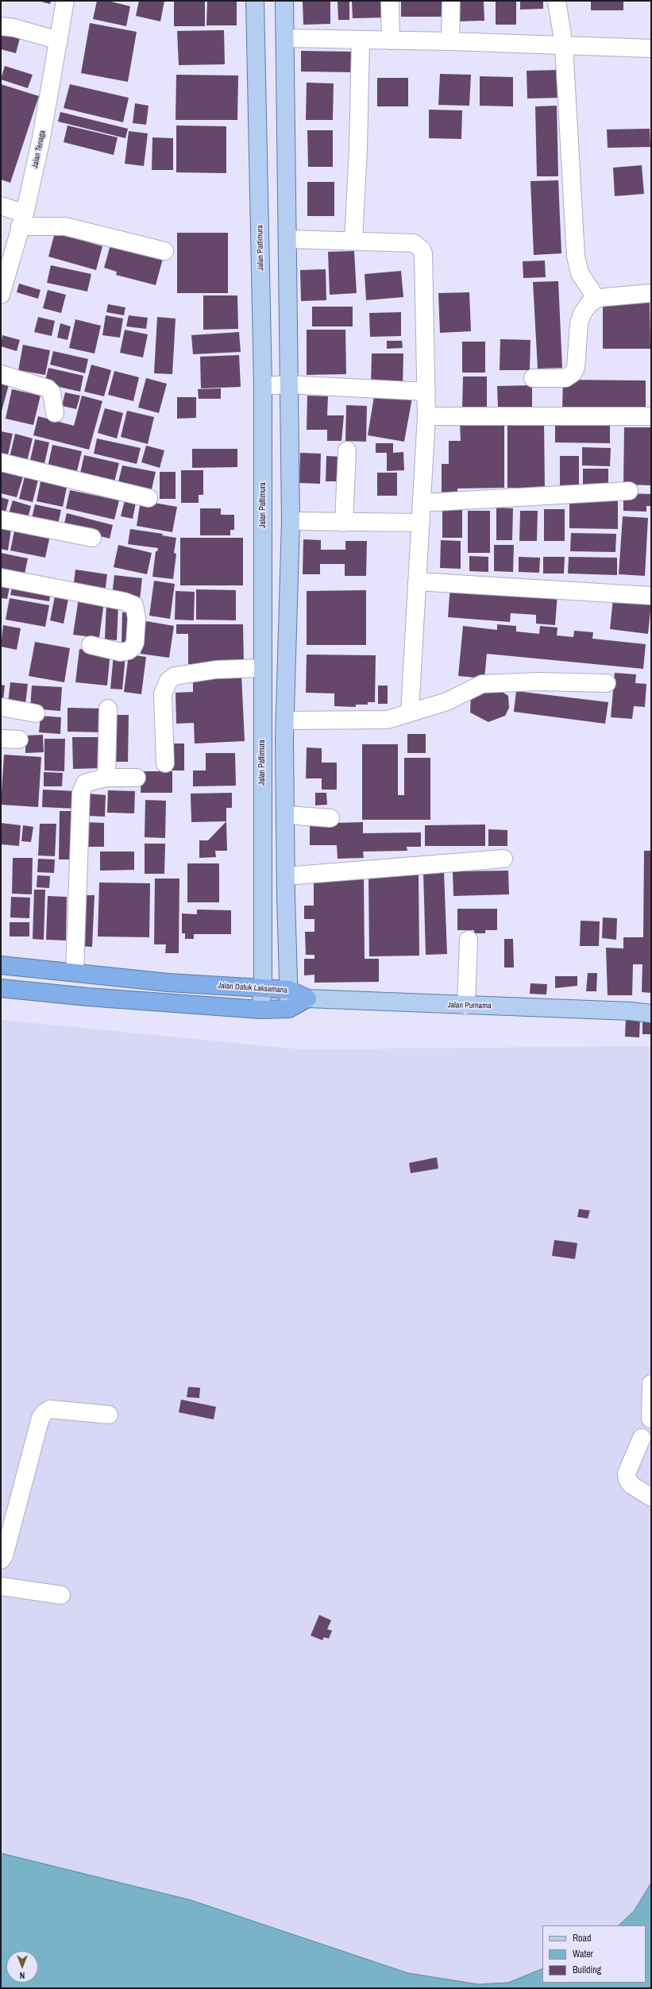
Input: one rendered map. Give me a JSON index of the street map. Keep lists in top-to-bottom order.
{
  "streets": {
    "highway": ["Jalan Datuk Laksamana"],
    "main road": ["Jalan Pattimura", "Jalan Purnama"],
    "street": ["Jalan Tenaga"]
  },
  "crossings": [
    ["Jalan Pattimura", "Jalan Datuk Laksamana"],
    ["Jalan Datuk Laksamana", "Jalan Purnama"]
  ],
  "legend": ["Road", "Water", "Building"],
  "north": "bottom"
}
